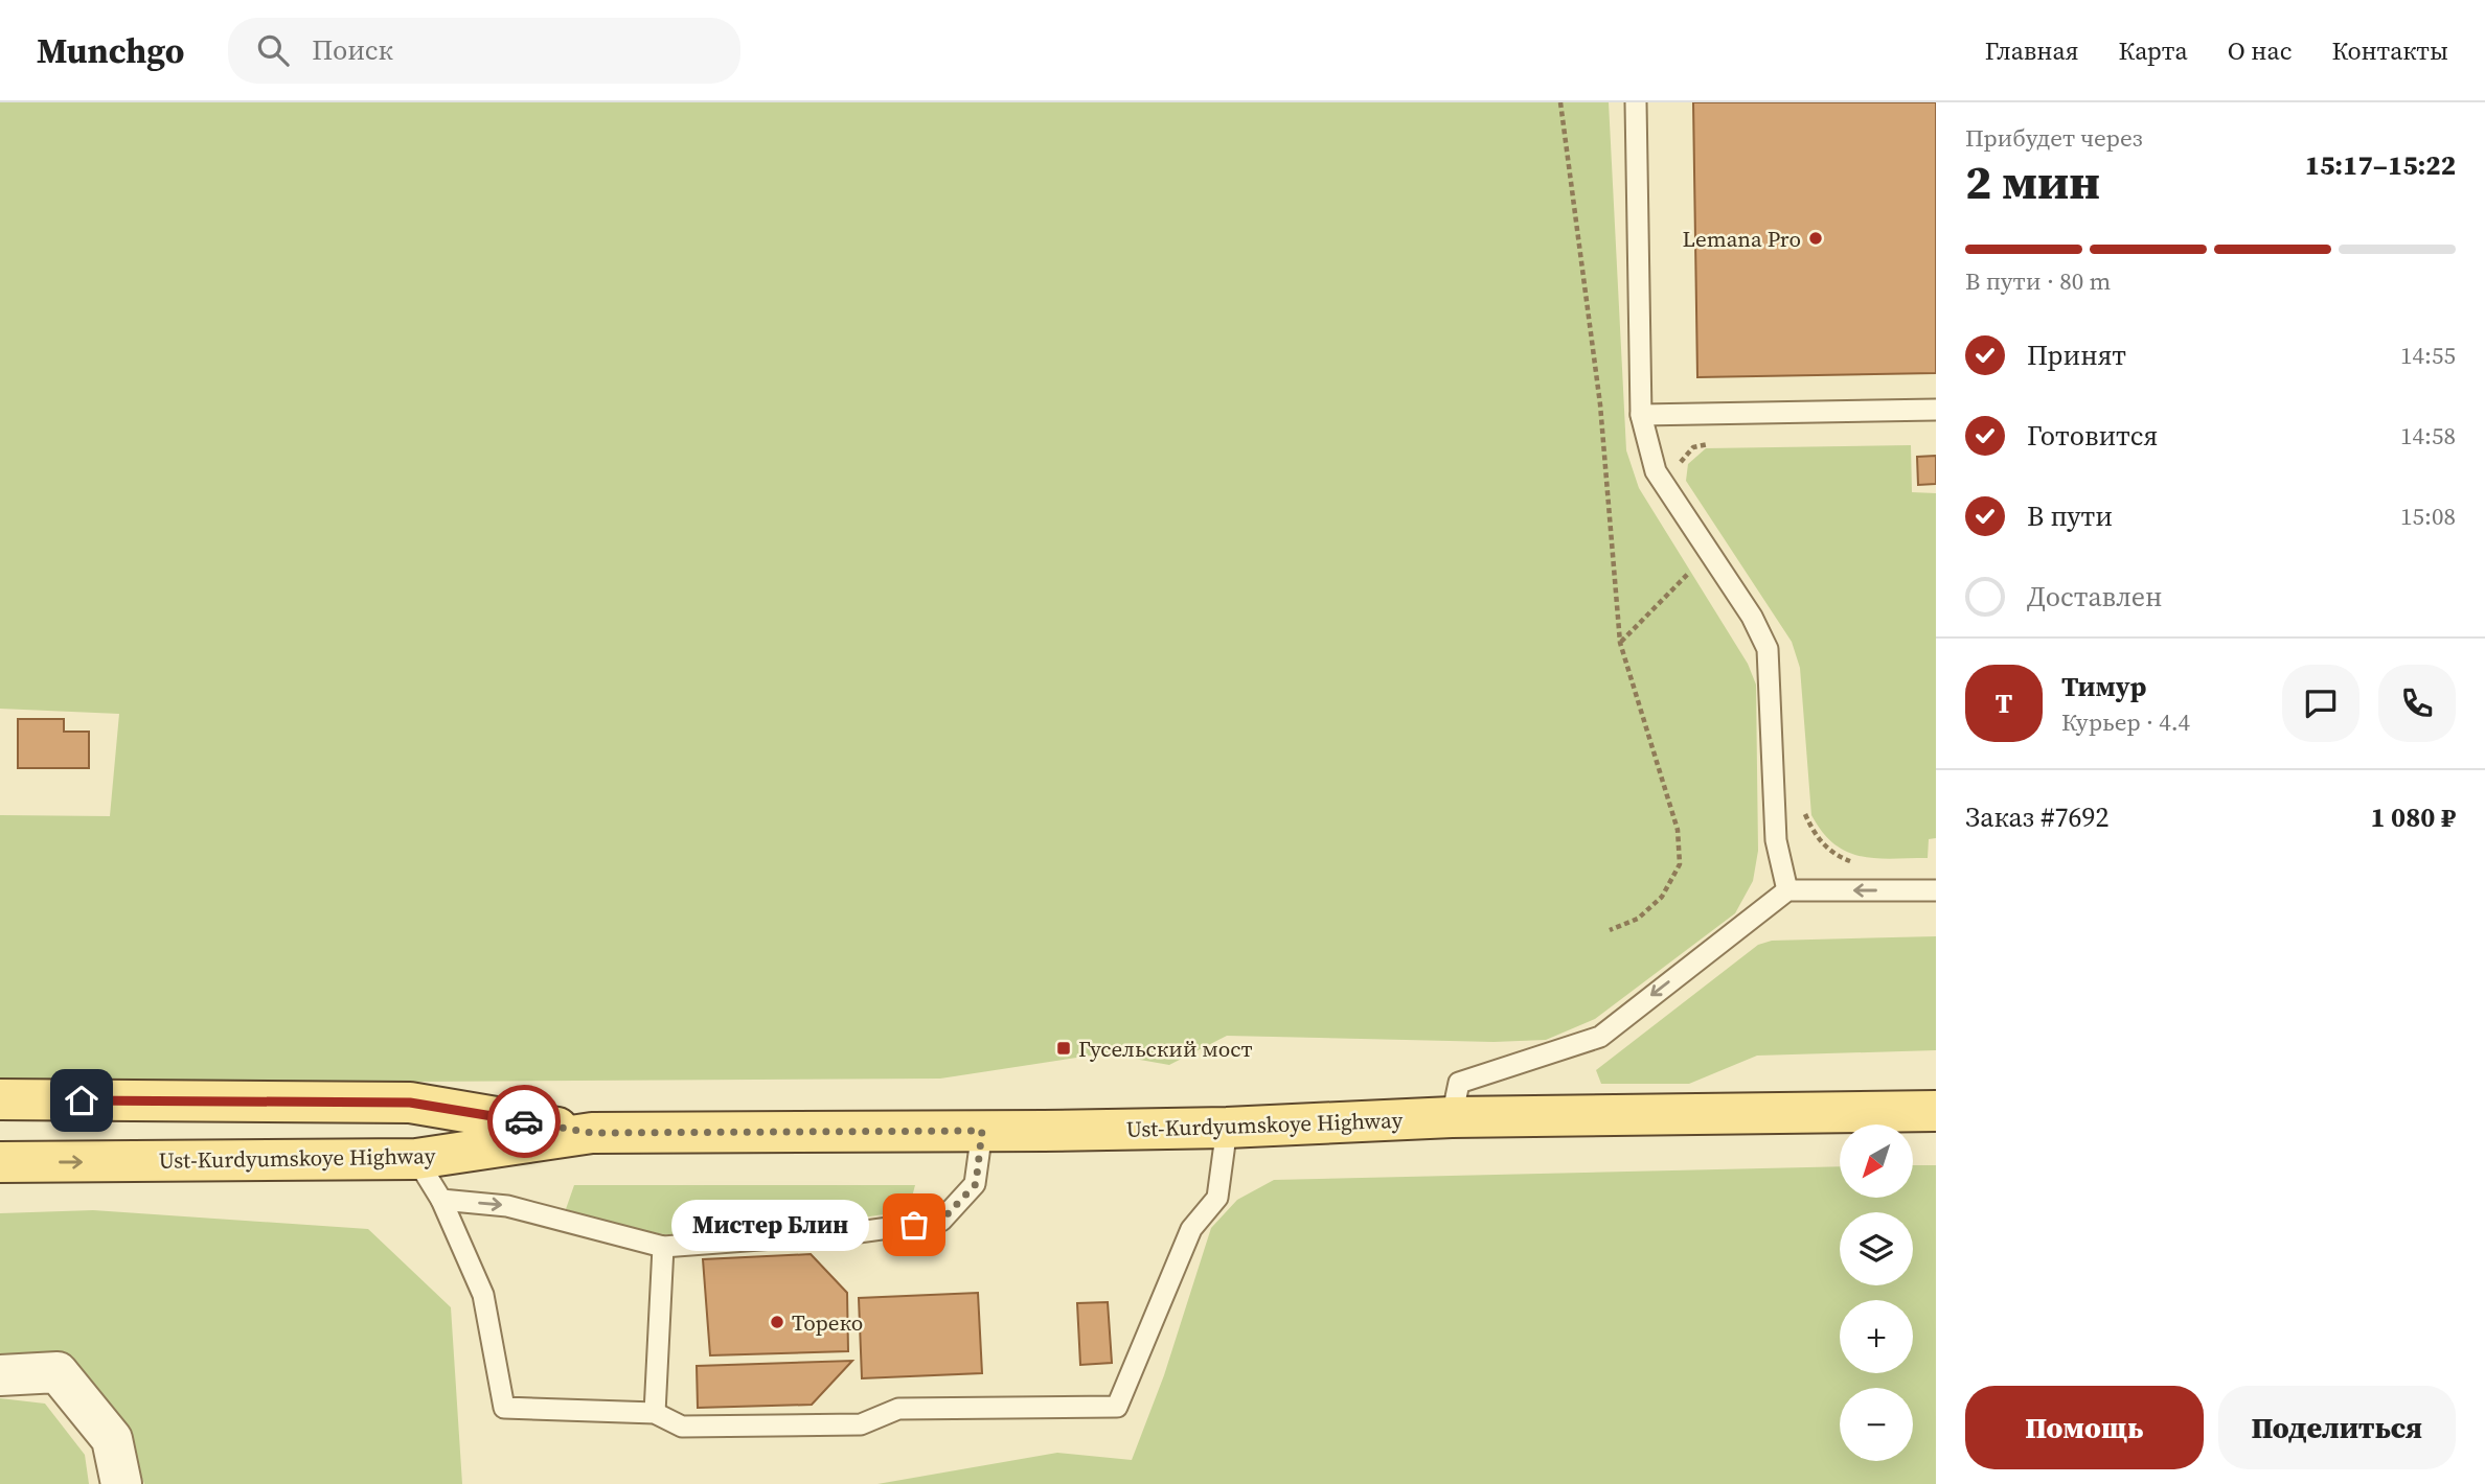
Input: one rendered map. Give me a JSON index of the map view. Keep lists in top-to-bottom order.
{
  "streets": {
    "main road": ["Ust-Kurdyumskoye Highway"]
  },
  "places": {
    "other": ["Lemana Pro", "Мистер Блин", "Тореко"],
    "transit": ["Гусельский мост"]
  },
  "north": "bottom left",
  "page": {
    "header": "Munchgo",
    "search": "Поиск",
    "nav": [
      "Главная",
      "Карта",
      "О нас",
      "Контакты"
    ],
    "heading": ["2 мин", "Прибудет через", "15:17–15:22"],
    "panel": [
      "Тимур",
      "Курьер · 4.4",
      "Заказ #7692",
      "1 080 ₽"
    ],
    "bar": "В пути · 80 m",
    "list": [
      ["Принят", "14:55"],
      ["Готовится", "14:58"],
      ["В пути", "15:08"],
      "Доставлен"
    ],
    "round": "Т",
    "map_buttons": ["+", "−"],
    "bubble": "Мистер Блин",
    "buttons": ["Помощь", "Поделиться"]
  }
}
